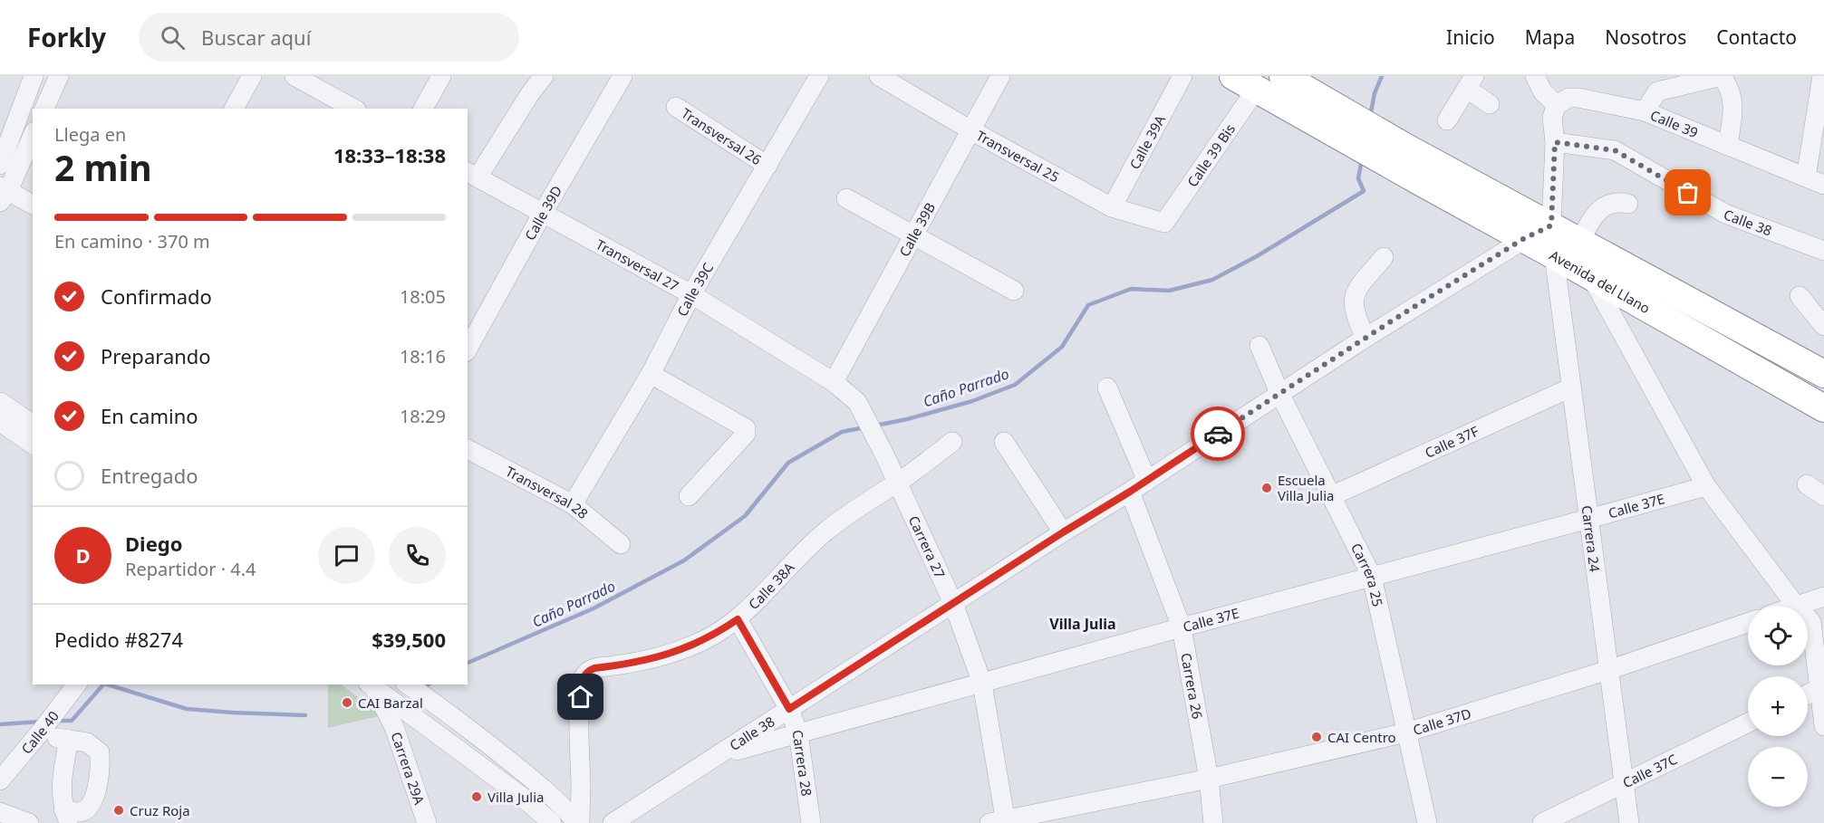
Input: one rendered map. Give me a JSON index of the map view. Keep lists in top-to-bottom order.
{
  "streets": {
    "highway": ["Avenida del Llano"],
    "street": [
      "Calle 39",
      "Transversal 26",
      "Calle 39A",
      "Transversal 25",
      "Calle 39 Bis",
      "Calle 39D",
      "Calle 38",
      "Calle 39B",
      "Transversal 27",
      "Calle 39C",
      "Calle 37F",
      "Transversal 28",
      "Calle 37E",
      "Carrera 24",
      "Carrera 27",
      "Carrera 25",
      "Calle 38A",
      "Carrera 26",
      "Calle 37D",
      "Calle 40",
      "Carrera 28",
      "Carrera 29A",
      "Calle 37C"
    ]
  },
  "crossings": [
    ["Calle 39", "Carrera 24"],
    ["Transversal 26", "Calle 39C"],
    ["Calle 39A", "Transversal 25"],
    ["Transversal 25", "Calle 39 Bis"],
    ["Transversal 25", "Calle 39B"],
    ["Calle 39 Bis", "Avenida del Llano"],
    ["Calle 39D", "Transversal 27"],
    ["Calle 38", "Avenida del Llano"],
    ["Calle 38", "Calle 37E"],
    ["Calle 38", "Carrera 24"],
    ["Calle 38", "Carrera 27"],
    ["Calle 38", "Carrera 25"],
    ["Calle 38", "Carrera 26"],
    ["Calle 38", "Carrera 28"],
    ["Calle 39B", "Transversal 27"],
    ["Calle 39B", "Carrera 27"],
    ["Transversal 27", "Calle 39C"],
    ["Transversal 27", "Carrera 27"],
    ["Avenida del Llano", "Carrera 24"],
    ["Calle 39C", "Transversal 28"],
    ["Calle 37F", "Carrera 24"],
    ["Calle 37F", "Carrera 25"],
    ["Calle 37E", "Carrera 24"],
    ["Calle 37E", "Carrera 27"],
    ["Calle 37E", "Carrera 25"],
    ["Calle 37E", "Carrera 26"],
    ["Calle 37E", "Carrera 28"],
    ["Carrera 24", "Calle 37D"],
    ["Carrera 24", "Calle 37C"],
    ["Carrera 27", "Calle 38A"],
    ["Carrera 27", "Calle 37D"],
    ["Carrera 25", "Calle 37D"],
    ["Calle 38A", "Carrera 28"],
    ["Carrera 26", "Calle 37D"]
  ],
  "districts": ["Villa Julia"],
  "water": ["Caño Parrado"],
  "places": [
    "Escuela Villa Julia",
    "CAI Barzal",
    "CAI Centro",
    "Villa Julia",
    "Cruz Roja"
  ],
  "page": {
    "header": "Forkly",
    "search": "Buscar aquí",
    "nav": [
      "Inicio",
      "Mapa",
      "Nosotros",
      "Contacto"
    ],
    "heading": ["2 min", "Llega en", "18:33–18:38"],
    "panel": [
      "Diego",
      "Repartidor · 4.4",
      "Pedido #8274",
      "$39,500"
    ],
    "bar": "En camino · 370 m",
    "list": [
      ["Confirmado", "18:05"],
      ["Preparando", "18:16"],
      ["En camino", "18:29"],
      "Entregado"
    ],
    "round": "D",
    "map_buttons": ["+", "−"]
  }
}
